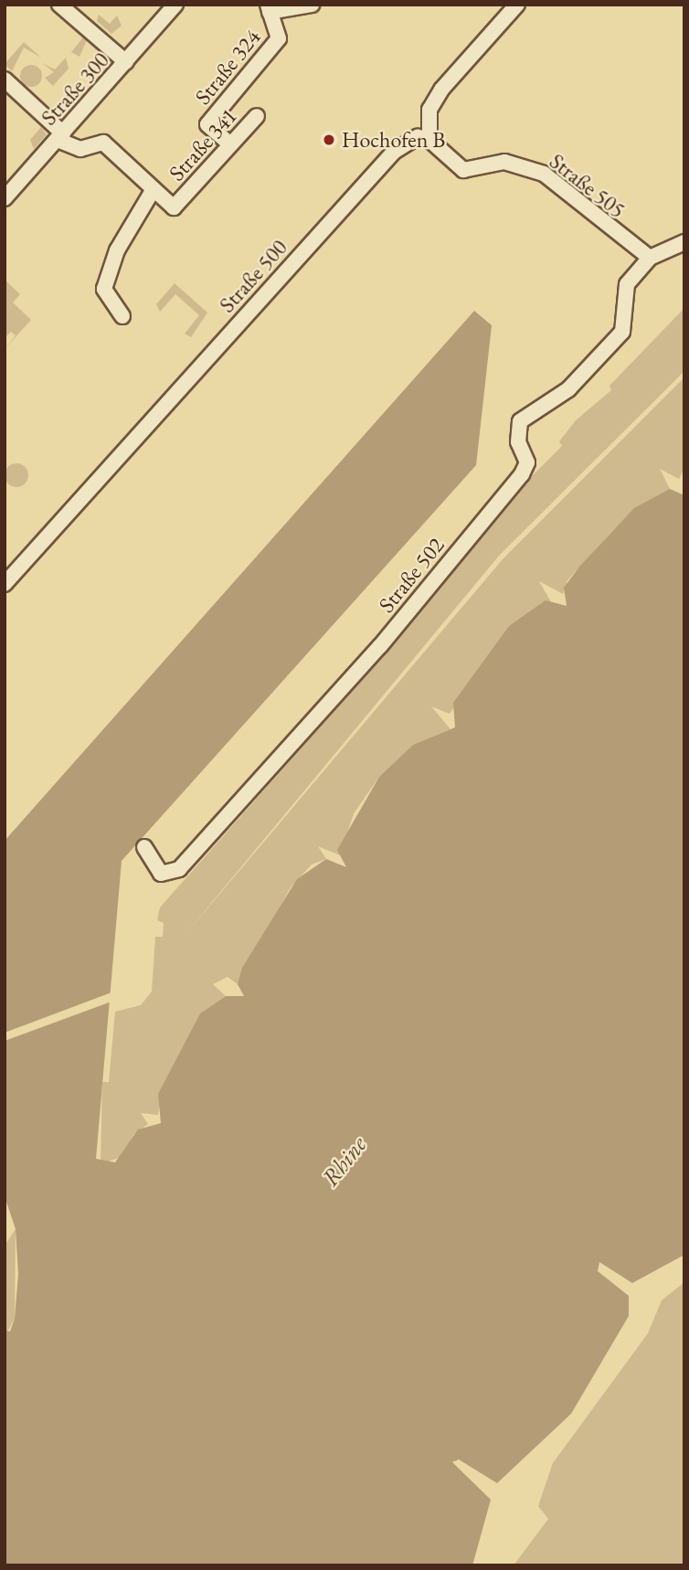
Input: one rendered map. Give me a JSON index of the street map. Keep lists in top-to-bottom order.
{
  "streets": {
    "street": [
      "Straße 324",
      "Straße 300",
      "Straße 341",
      "Straße 505",
      "Straße 500",
      "Straße 502"
    ]
  },
  "crossings": [
    ["Straße 324", "Straße 341"],
    ["Straße 300", "Straße 341"],
    ["Straße 505", "Straße 500"],
    ["Straße 505", "Straße 502"]
  ],
  "water": ["Rhine"],
  "places": ["Hochofen B"]
}
